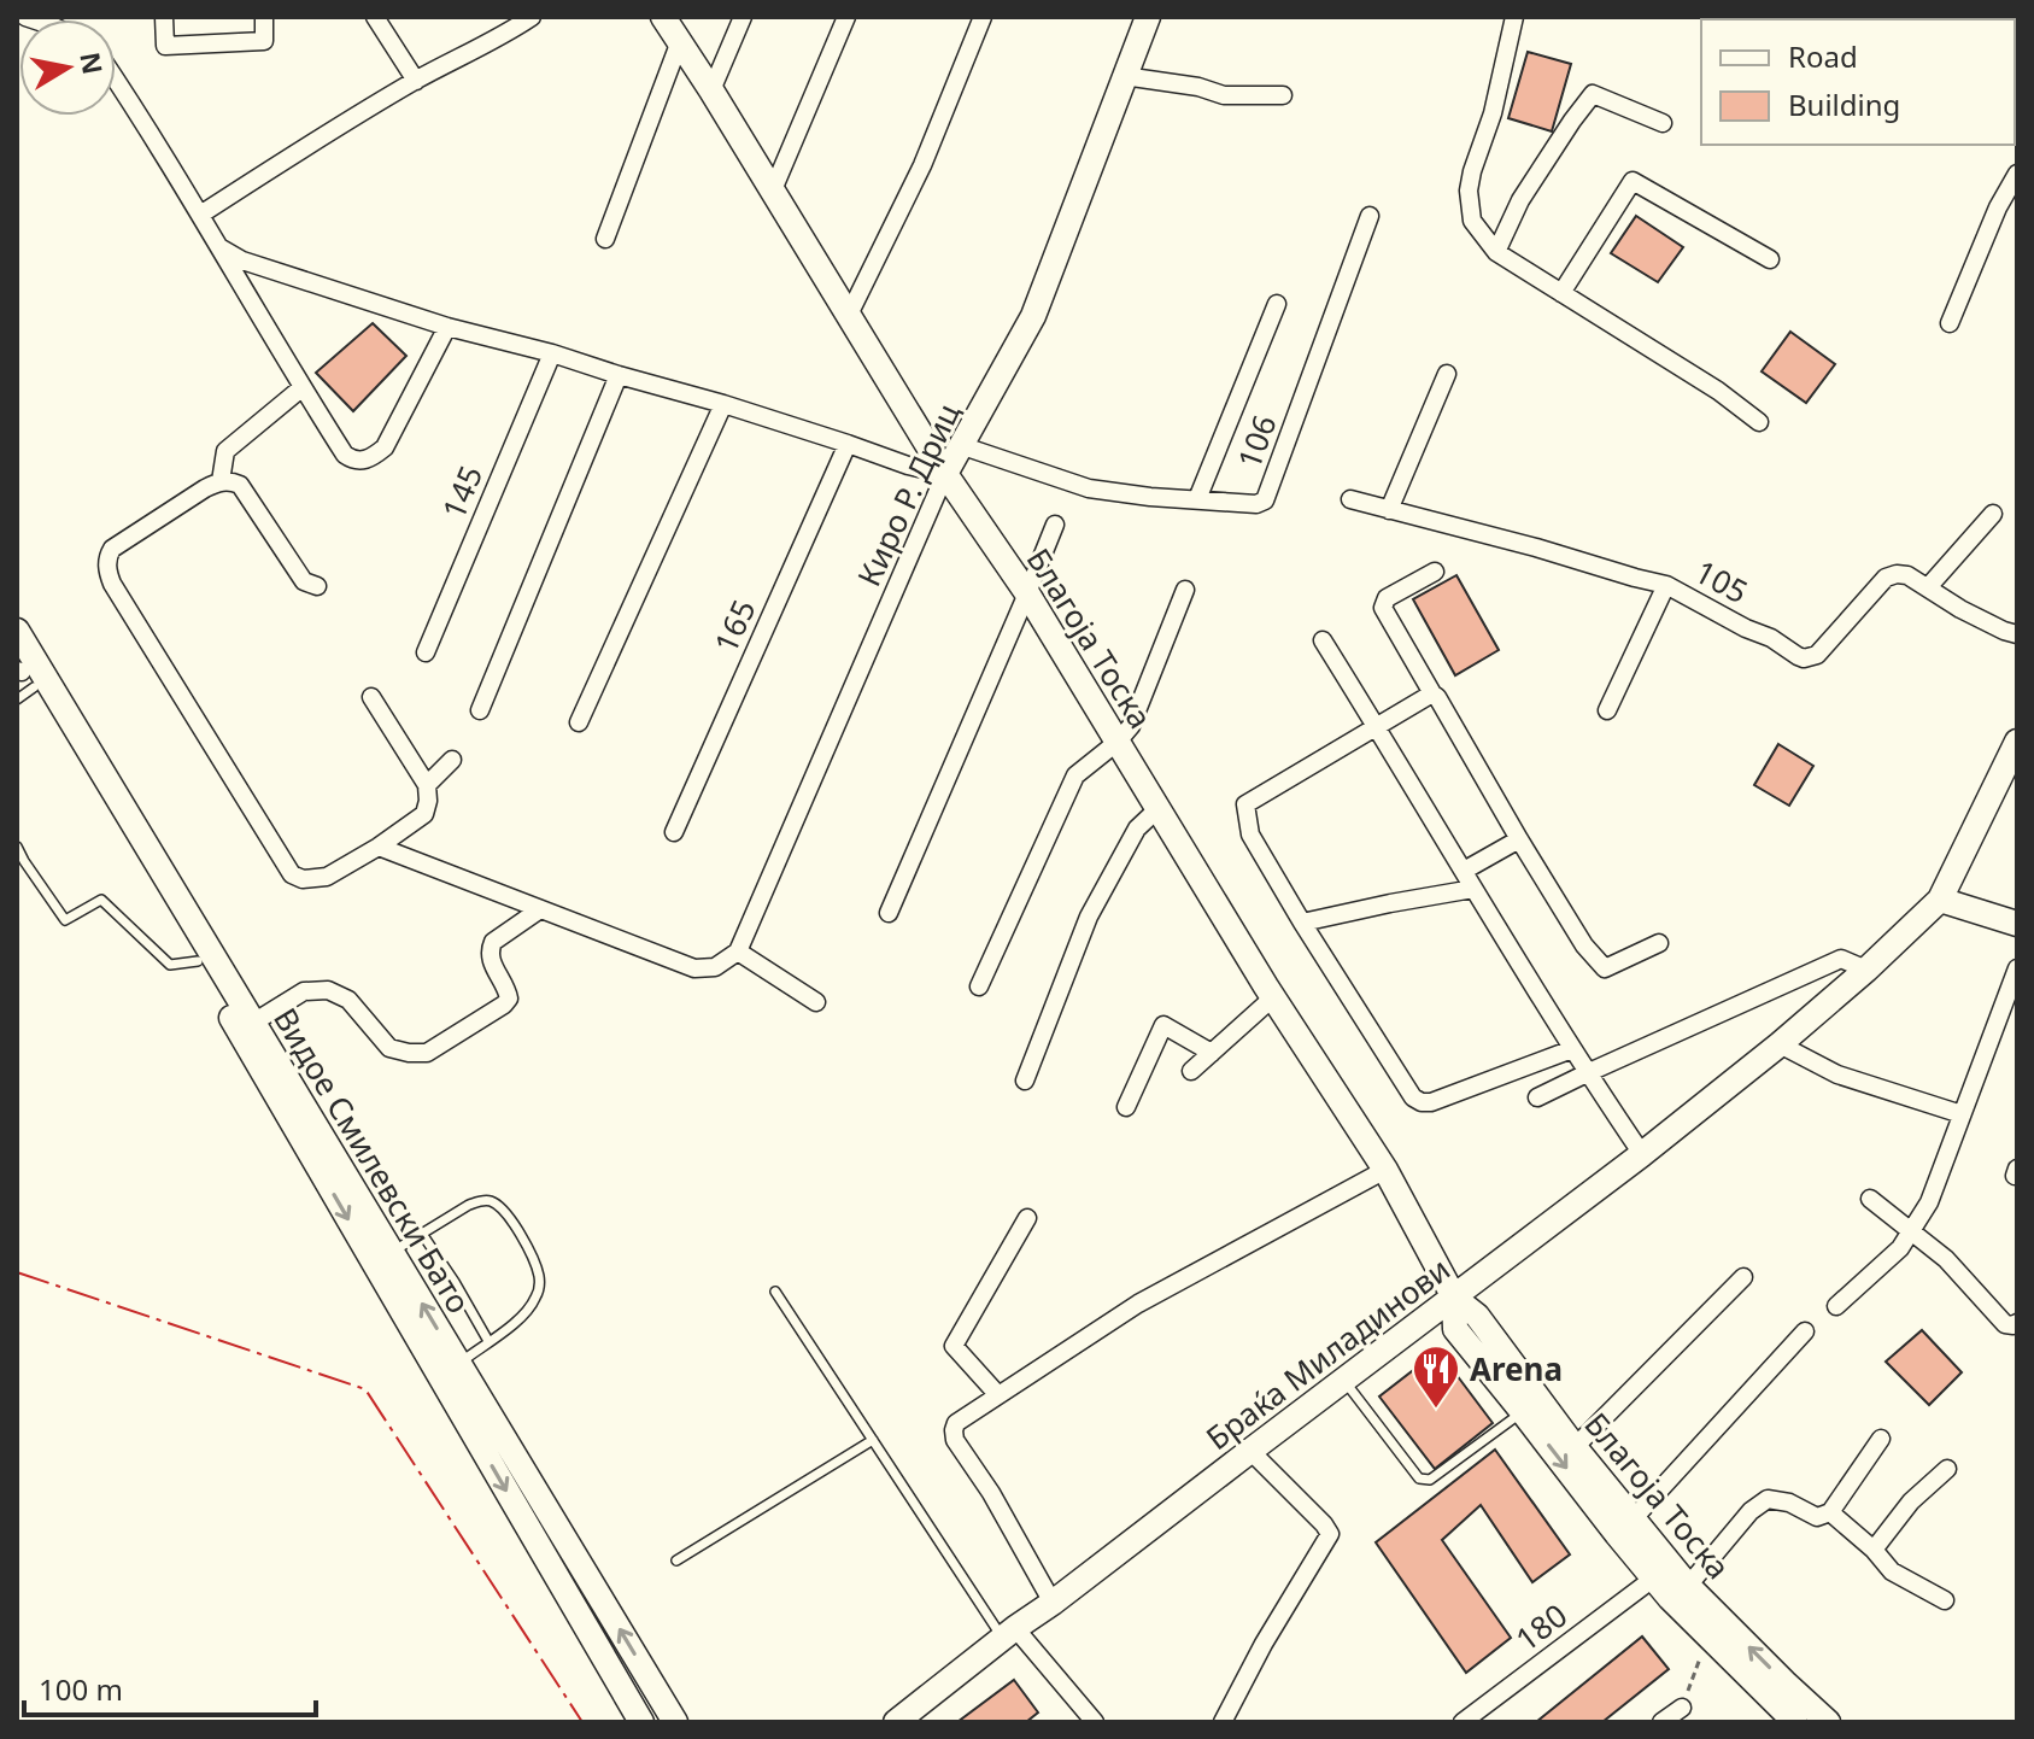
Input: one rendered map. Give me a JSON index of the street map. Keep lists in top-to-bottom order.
{
  "streets": {
    "street": [
      "106",
      "145",
      "Киро Р. Дриц",
      "105",
      "165",
      "Благоја Тоска",
      "Видое Смилевски Бато",
      "Браќа Миладинови",
      "180"
    ]
  },
  "crossings": [
    ["106", "Киро Р. Дриц"],
    ["Киро Р. Дриц", "Благоја Тоска"],
    ["Благоја Тоска", "Браќа Миладинови"],
    ["Благоја Тоска", "180"]
  ],
  "places": {
    "restaurant": ["Arena"]
  },
  "legend": ["Road", "Building"],
  "scale_bar": "100 m",
  "north": "right"
}
